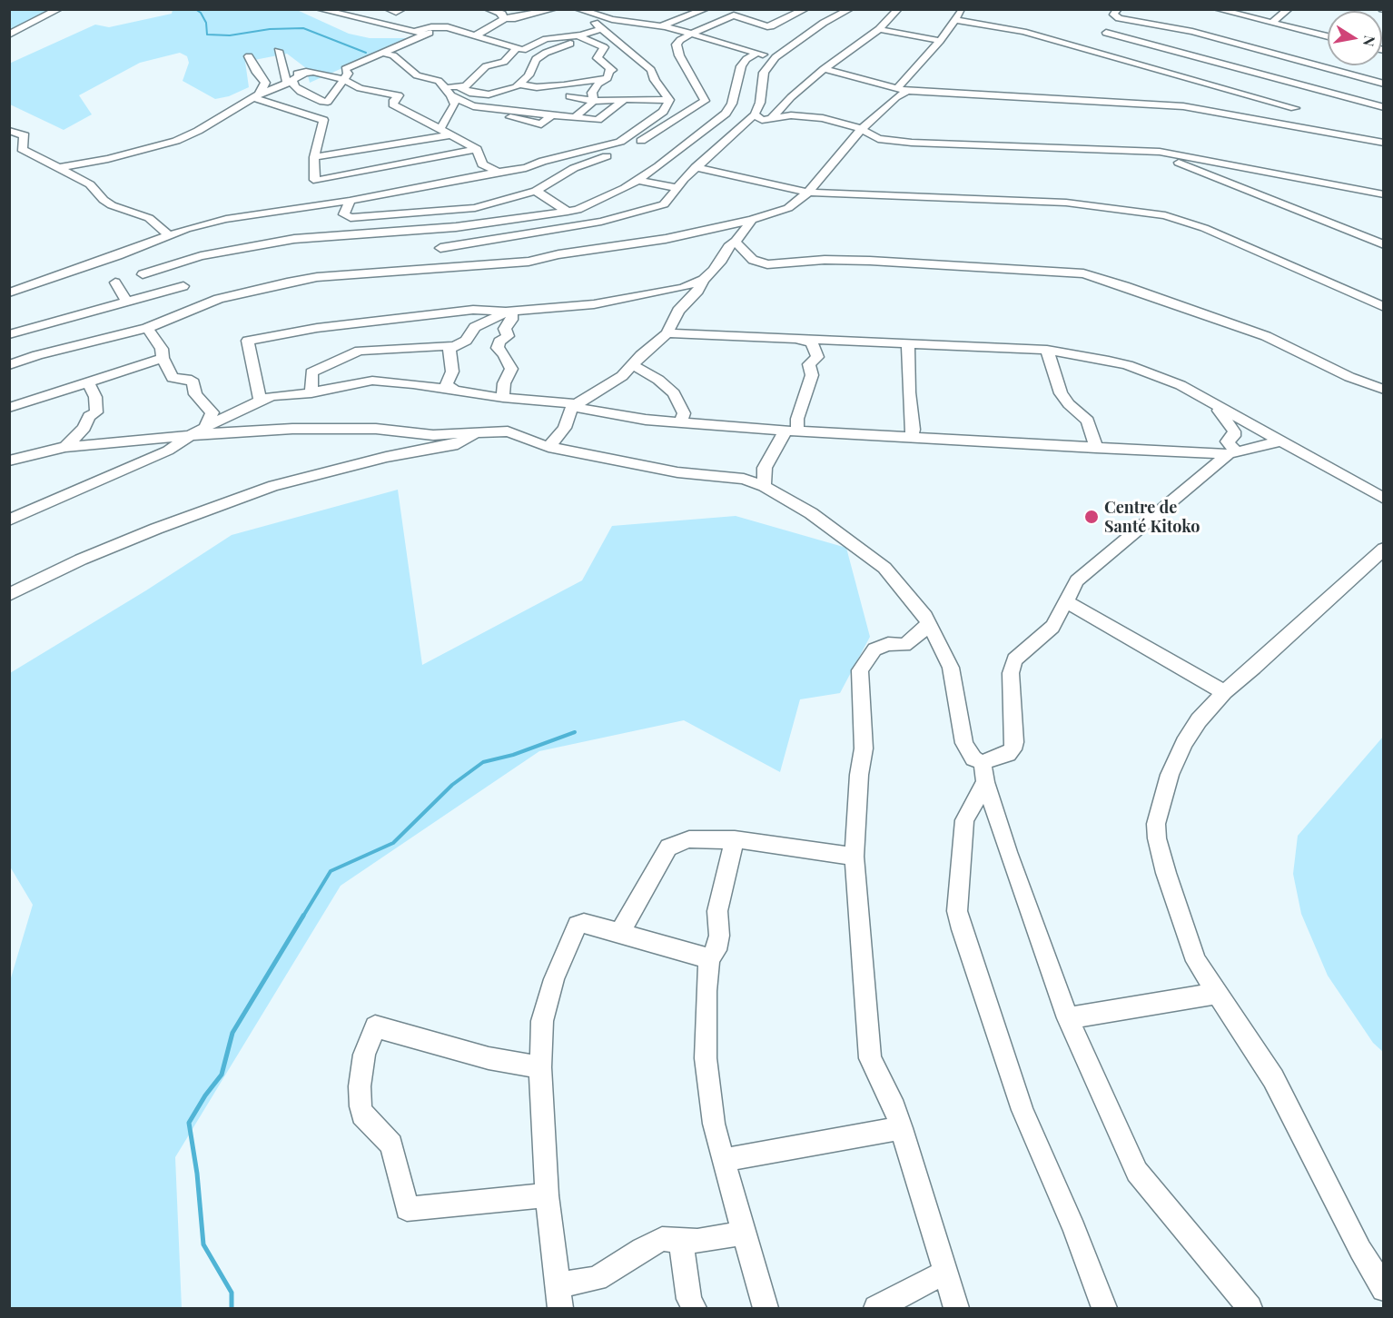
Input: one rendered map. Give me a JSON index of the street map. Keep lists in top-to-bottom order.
{
  "places": ["Centre de Santé Kitoko"],
  "north": "right"
}
